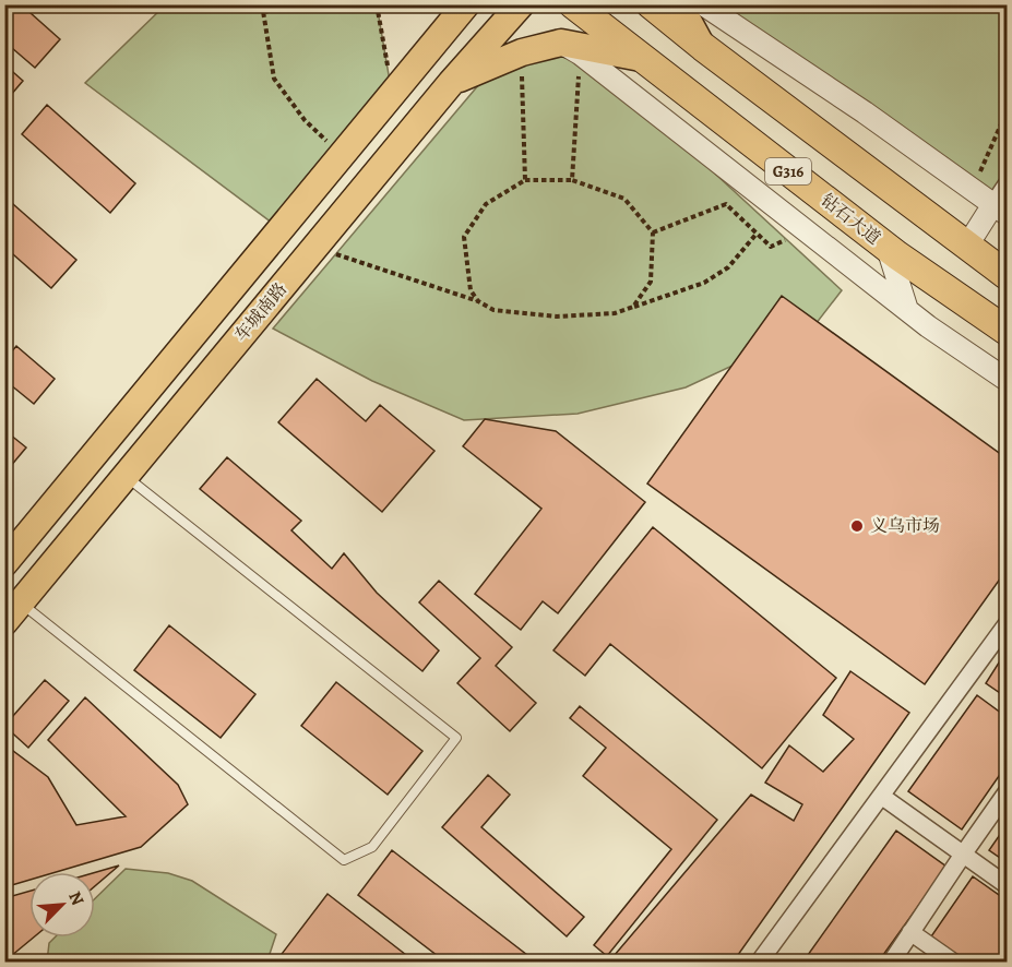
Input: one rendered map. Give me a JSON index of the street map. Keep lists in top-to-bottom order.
{
  "streets": {
    "highway": ["G316", "钻石大道"],
    "main road": ["车城南路"]
  },
  "places": ["义乌市场"],
  "north": "top right"
}
